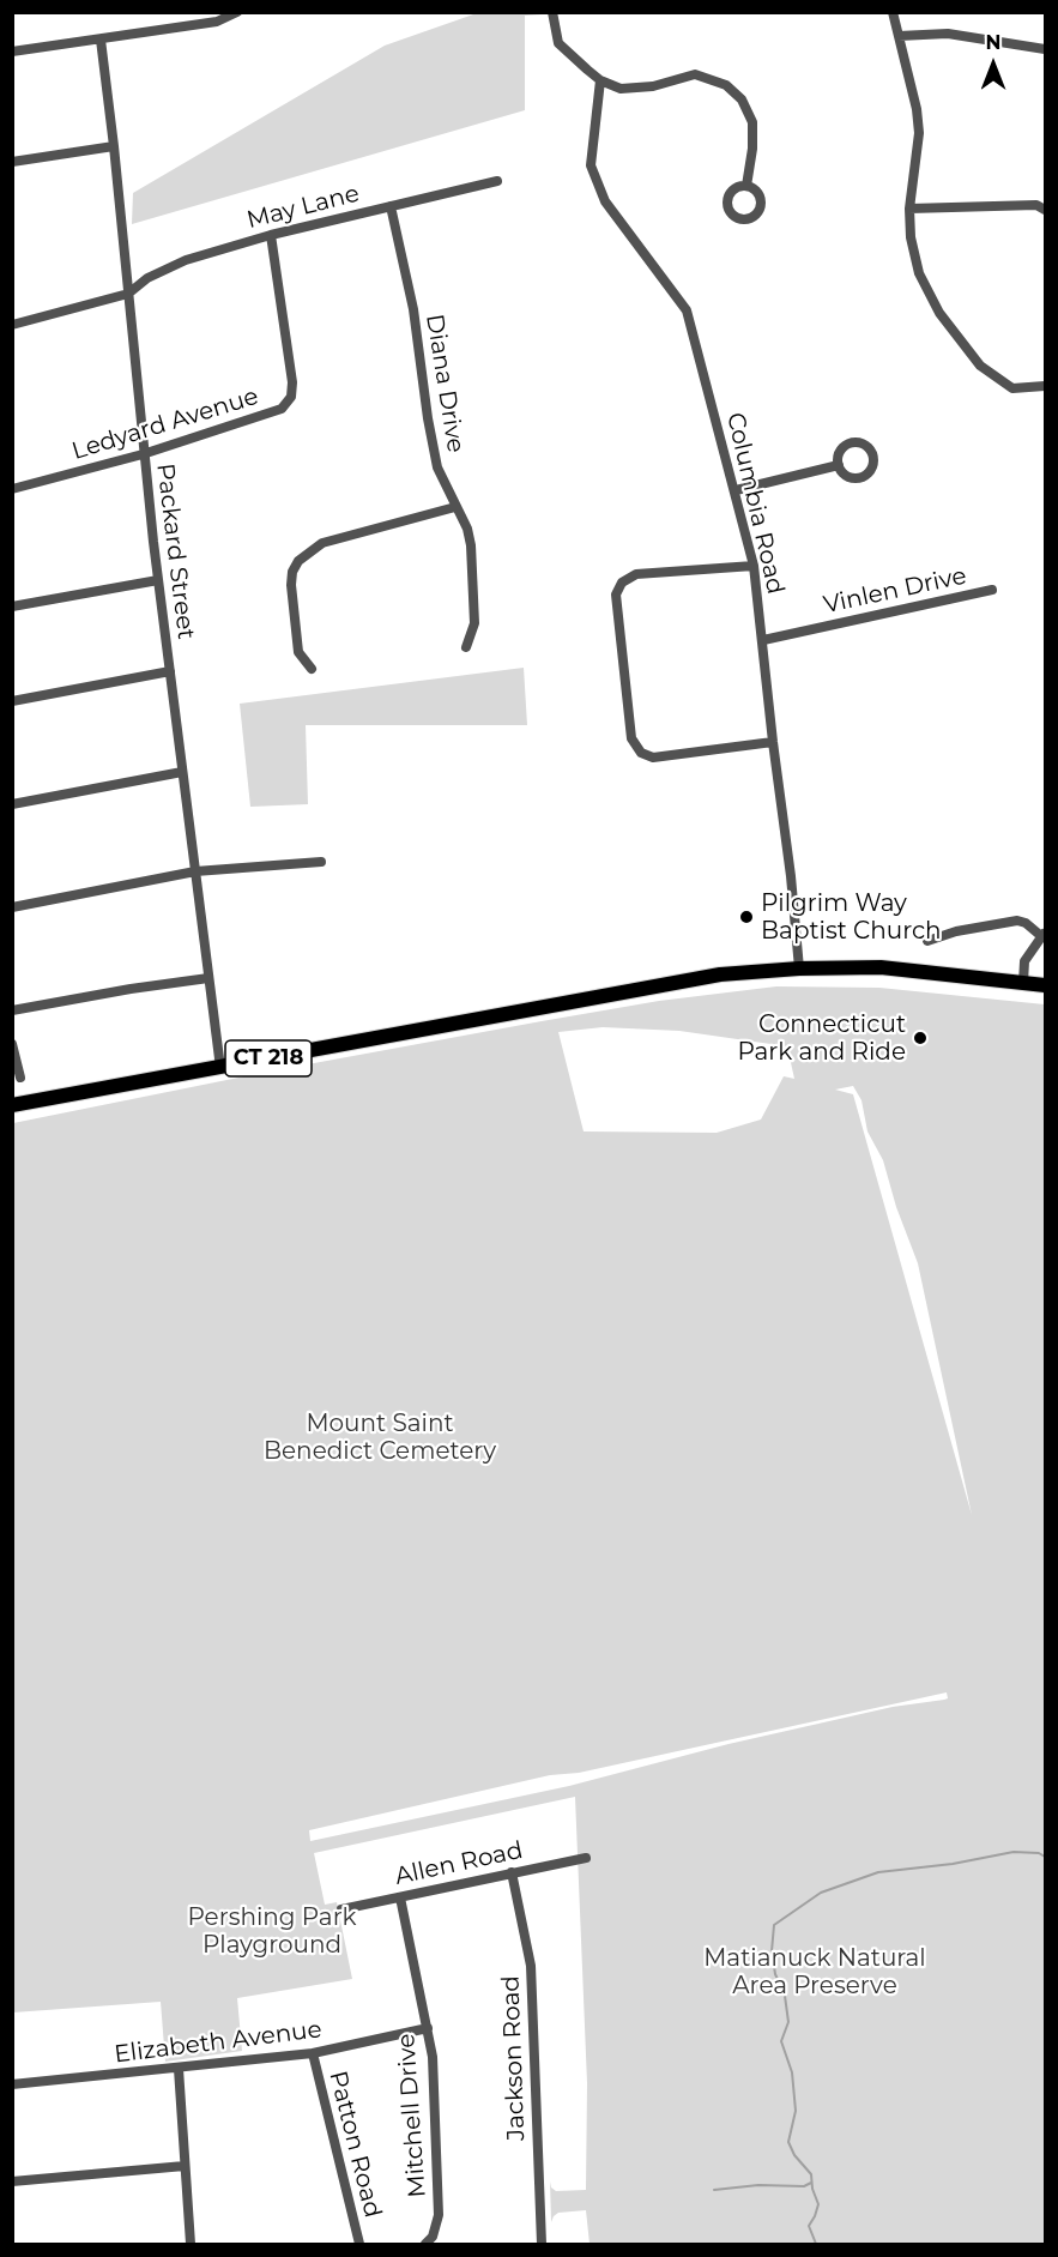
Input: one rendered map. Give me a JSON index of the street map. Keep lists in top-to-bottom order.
{
  "streets": {
    "main road": ["CT 218"],
    "street": [
      "May Lane",
      "Diana Drive",
      "Ledyard Avenue",
      "Columbia Road",
      "Packard Street",
      "Vinlen Drive",
      "Allen Road",
      "Elizabeth Avenue",
      "Jackson Road",
      "Mitchell Drive",
      "Patton Road"
    ]
  },
  "crossings": [
    ["May Lane", "Diana Drive"],
    ["May Lane", "Ledyard Avenue"],
    ["May Lane", "Packard Street"],
    ["Ledyard Avenue", "Packard Street"],
    ["Columbia Road", "Vinlen Drive"],
    ["Columbia Road", "CT 218"],
    ["Packard Street", "CT 218"],
    ["Allen Road", "Jackson Road"],
    ["Allen Road", "Mitchell Drive"],
    ["Elizabeth Avenue", "Mitchell Drive"],
    ["Elizabeth Avenue", "Patton Road"]
  ],
  "parks": ["Mount Saint Benedict Cemetery", "Pershing Park Playground", "Matianuck Natural Area Preserve"],
  "places": ["Pilgrim Way Baptist Church", "Connecticut Park and Ride"],
  "north": "top"
}
